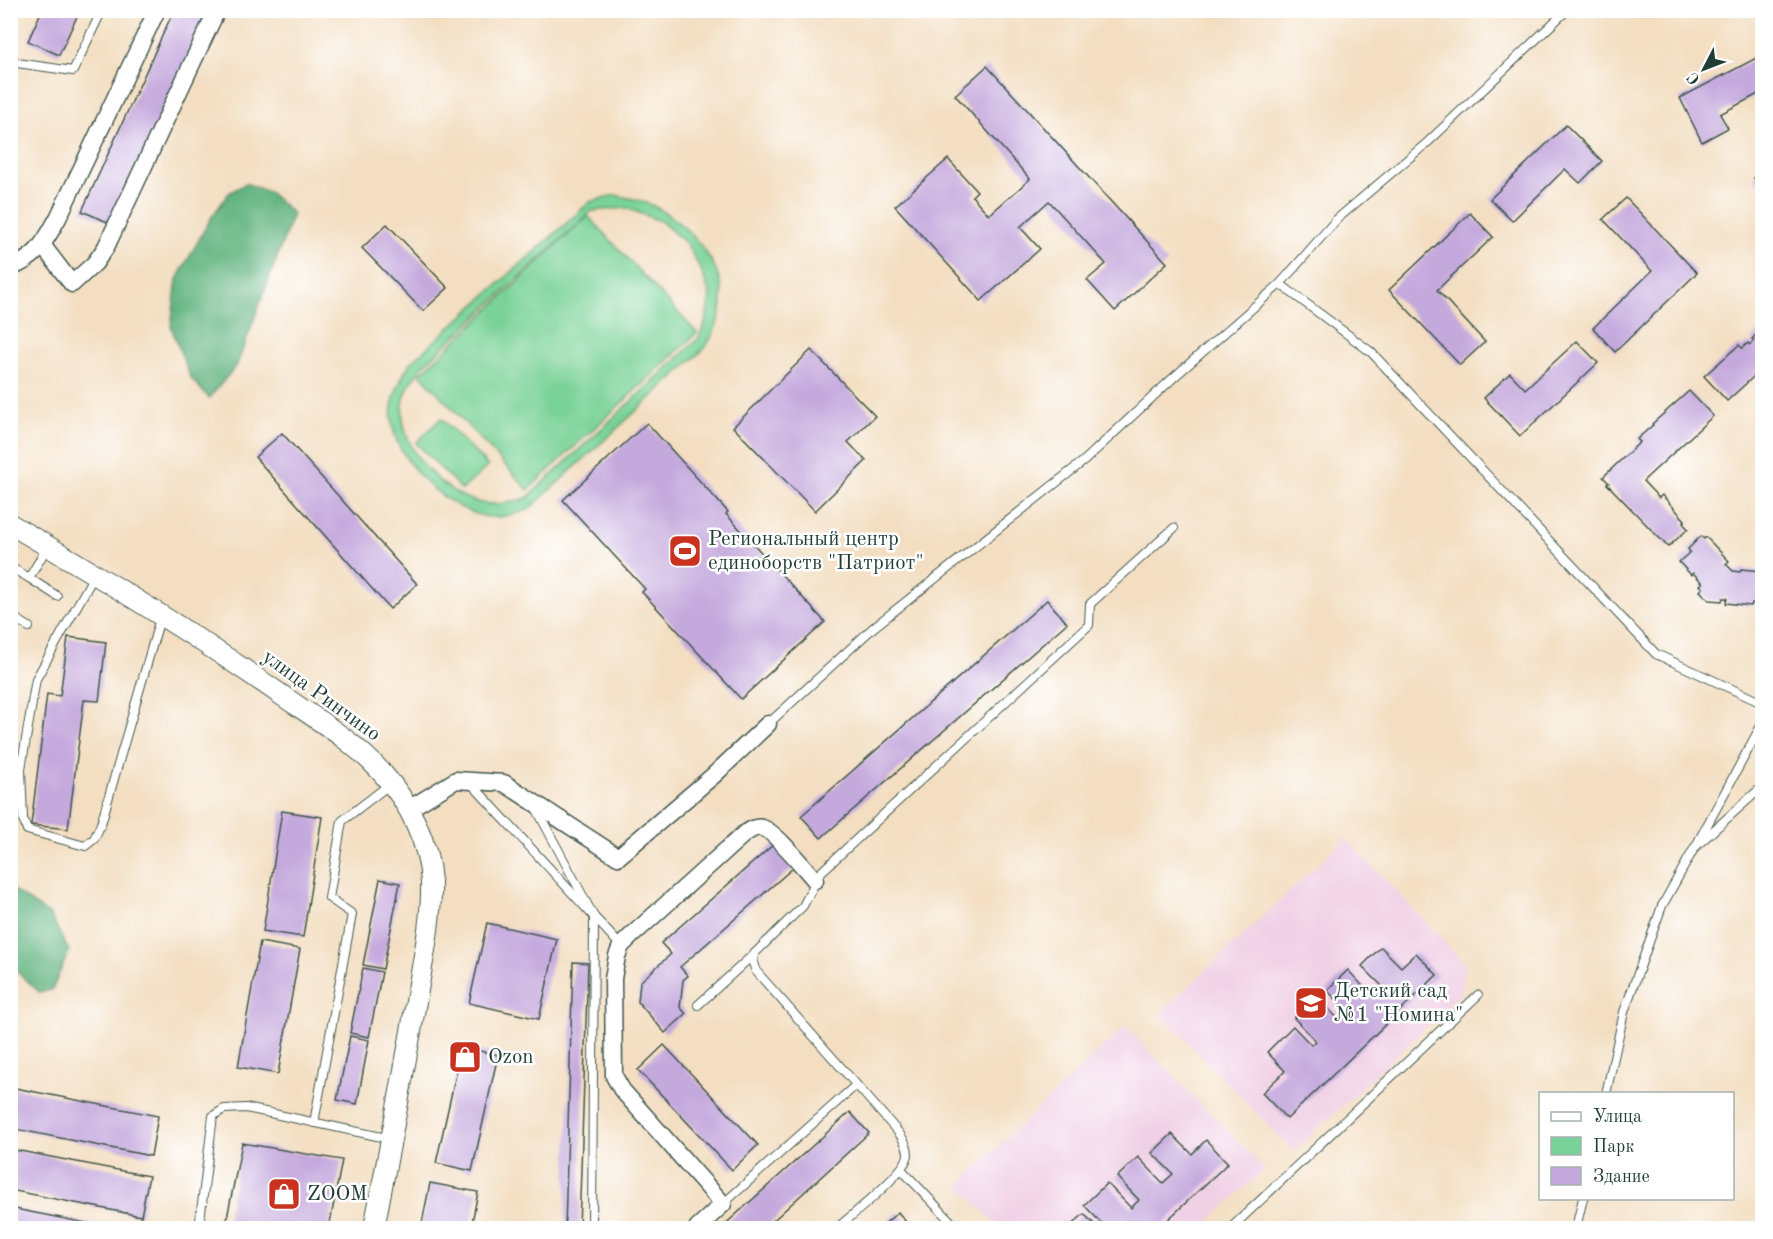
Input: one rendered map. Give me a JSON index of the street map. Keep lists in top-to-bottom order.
{
  "streets": {
    "street": ["улица Ринчино"]
  },
  "places": {
    "sports": ["Региональный центр единоборств \"Патриот\""],
    "school or university": ["Детский сад №1 \"Номина\""],
    "shop": ["Ozon", "ZOOM"]
  },
  "legend": ["Улица", "Парк", "Здание"],
  "north": "bottom left"
}
